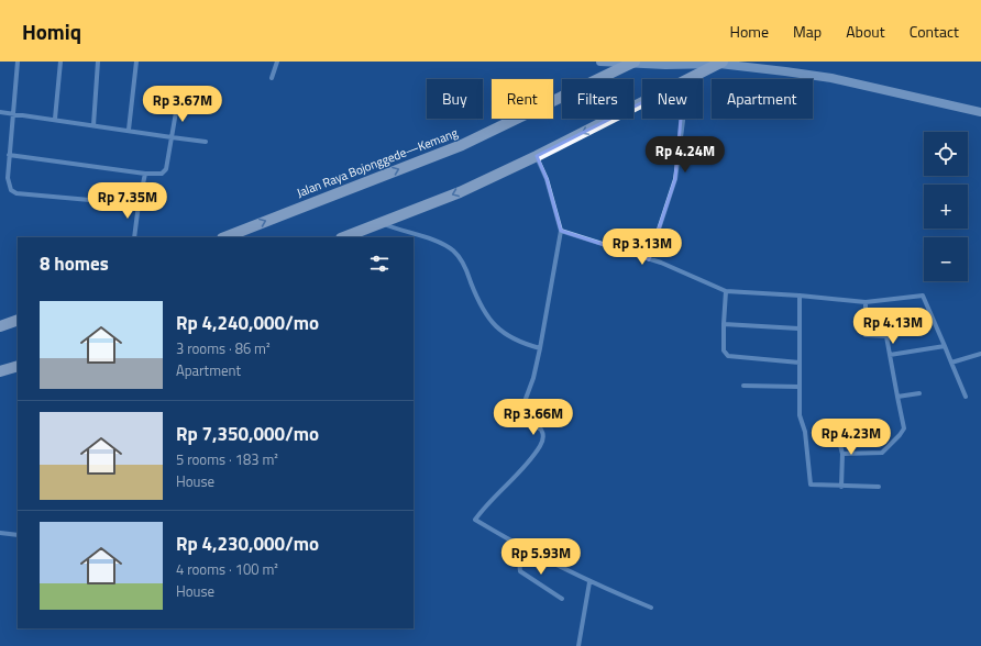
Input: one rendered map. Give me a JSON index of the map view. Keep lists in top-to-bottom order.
{
  "streets": {
    "highway": ["Jalan Raya Bojonggede—Kemang"]
  },
  "page": {
    "header": "Homiq",
    "nav": [
      "Home",
      "Map",
      "About",
      "Contact"
    ],
    "chip": [
      "Buy",
      "Rent",
      "Filters",
      "New",
      "Apartment"
    ],
    "price": [
      "Rp 3.67M",
      "Rp 4.24M",
      "Rp 7.35M",
      "Rp 3.13M",
      "Rp 4.13M",
      "Rp 3.66M",
      "Rp 4.23M",
      "Rp 5.93M"
    ],
    "map_buttons": ["+", "−"],
    "heading": "8 homes",
    "list": [
      {
        "name": "Rp 4,240,000/mo",
        "note": "3 rooms · 86 m² · Apartment"
      },
      {
        "name": "Rp 7,350,000/mo",
        "note": "5 rooms · 183 m² · House"
      },
      {
        "name": "Rp 4,230,000/mo",
        "note": "4 rooms · 100 m² · House"
      }
    ]
  }
}
